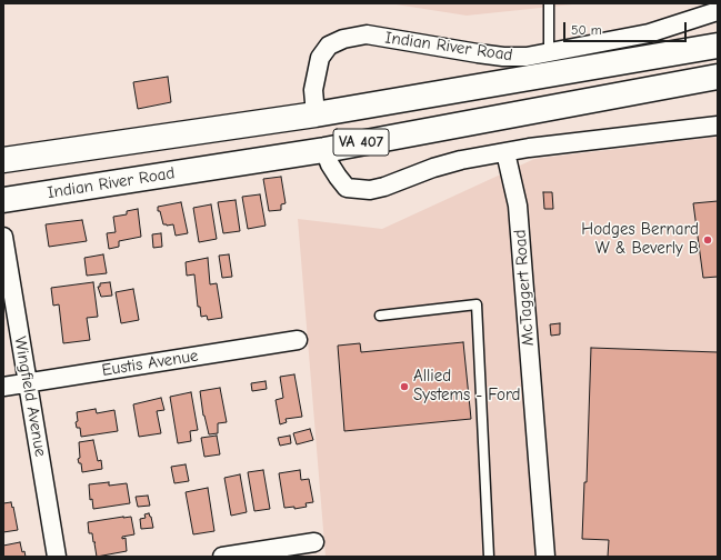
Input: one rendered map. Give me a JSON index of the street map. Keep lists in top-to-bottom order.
{
  "streets": {
    "main road": ["Indian River Road", "VA 407"],
    "street": ["McTaggert Road", "Eustis Avenue", "Wingfield Avenue"]
  },
  "crossings": [
    ["Eustis Avenue", "Wingfield Avenue"]
  ],
  "places": ["Hodges Bernard W & Beverly B", "Allied Systems - Ford"],
  "scale_bar": "50 m"
}
